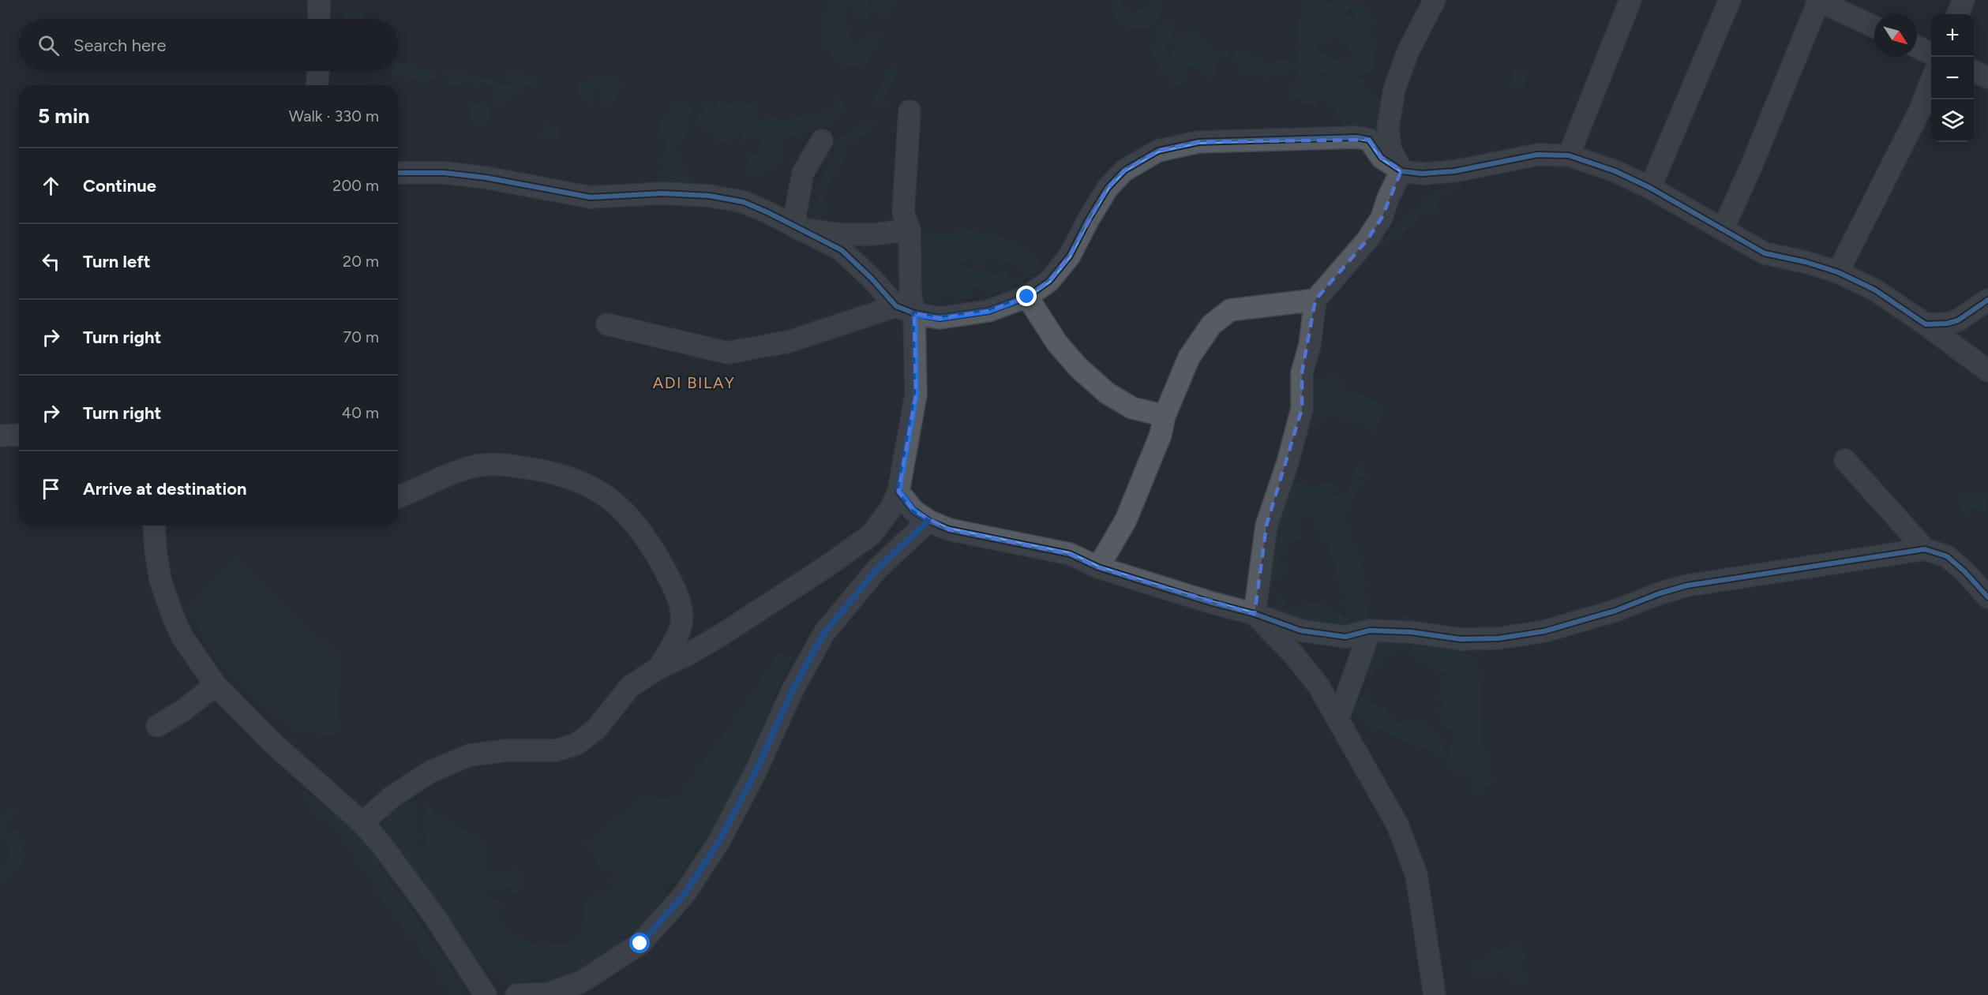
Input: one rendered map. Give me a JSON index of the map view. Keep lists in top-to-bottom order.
{
  "districts": ["ADI BILAY"],
  "north": "bottom right",
  "page": {
    "map_buttons": ["+", "−"],
    "search": "Search here",
    "heading": ["5 min", "Walk · 330 m"],
    "list": [
      ["Continue", "200 m"],
      ["Turn left", "20 m"],
      ["Turn right", "70 m"],
      ["Turn right", "40 m"],
      "Arrive at destination"
    ]
  }
}
